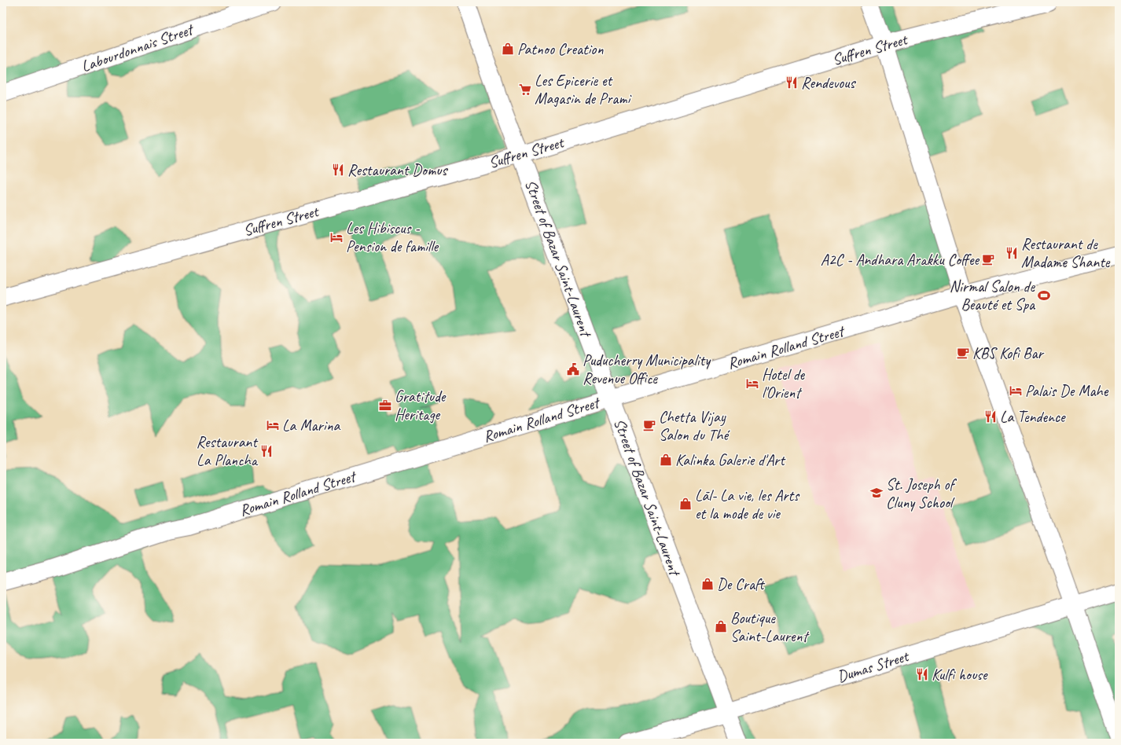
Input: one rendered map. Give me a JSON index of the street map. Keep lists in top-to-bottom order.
{
  "streets": {
    "street": [
      "Labourdonnais Street",
      "Suffren Street",
      "Street of Bazar Saint-Laurent",
      "Romain Rolland Street",
      "Dumas Street"
    ]
  },
  "crossings": [
    ["Suffren Street", "Street of Bazar Saint-Laurent"],
    ["Street of Bazar Saint-Laurent", "Romain Rolland Street"],
    ["Street of Bazar Saint-Laurent", "Dumas Street"]
  ],
  "places": {
    "shop": [
      "Patnoo Creation",
      "Kalinka Galerie d'Art",
      "Lāl- La vie, les Arts et la mode de vie",
      "De Craft",
      "Boutique Saint-Laurent"
    ],
    "restaurant": [
      "Rendevous",
      "Restaurant Domus",
      "Restaurant de Madame Shante",
      "La Tendence",
      "Restaurant La Plancha",
      "Kulfi house"
    ],
    "supermarket": ["Les Epicerie et Magasin de Prami"],
    "hotel": [
      "Les Hibiscus - Pension de famille",
      "Hotel de l'Orient",
      "Palais De Mahe",
      "La Marina"
    ],
    "cafe": ["A2C - Andhara Arakku Coffee", "KBS Kofi Bar", "Chetta Vijay Salon du Thé"],
    "sports": ["Nirmal Salon de Beauté et Spa"],
    "public building": ["Puducherry Municipality Revenue Office"],
    "office": ["Gratitude Heritage"],
    "school or university": ["St. Joseph of Cluny School"]
  }
}
